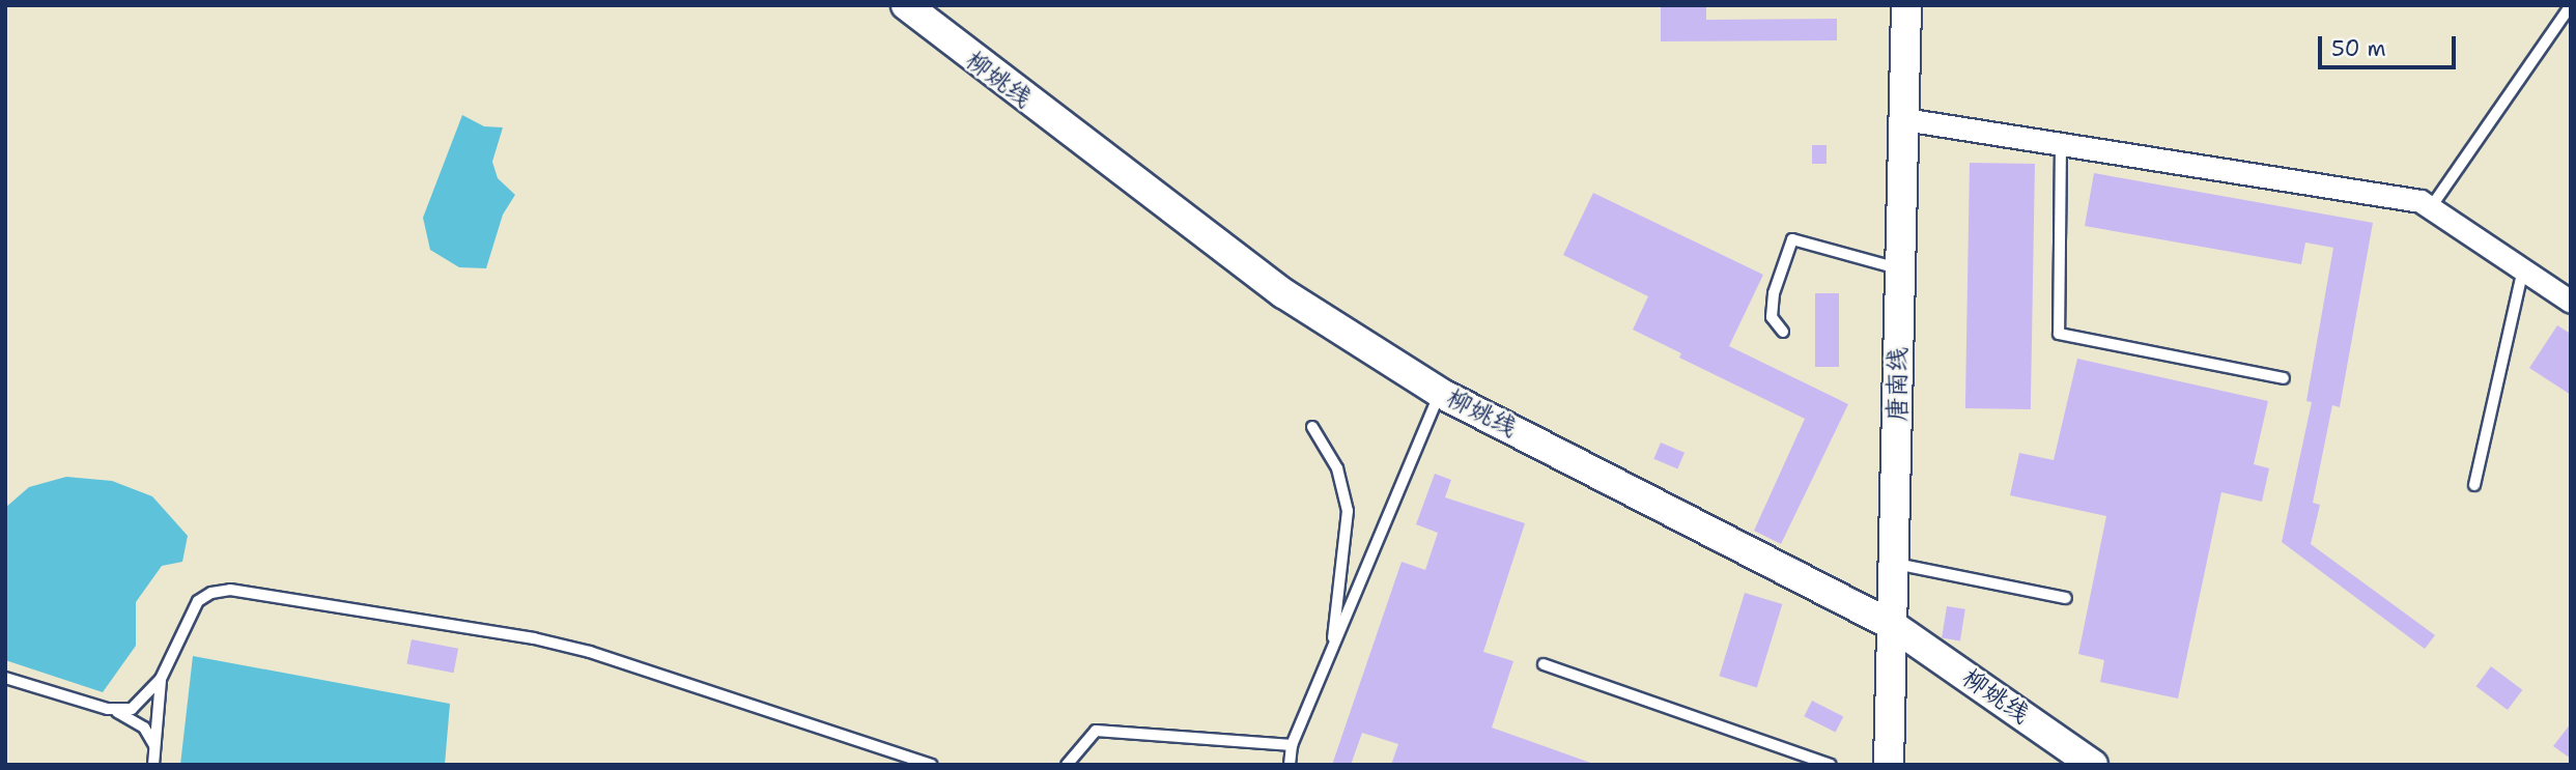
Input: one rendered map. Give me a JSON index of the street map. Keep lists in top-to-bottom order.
{
  "streets": {
    "street": ["柳姚线", "唐南线"]
  },
  "crossings": [
    ["柳姚线", "唐南线"]
  ],
  "scale_bar": "50 m"
}
